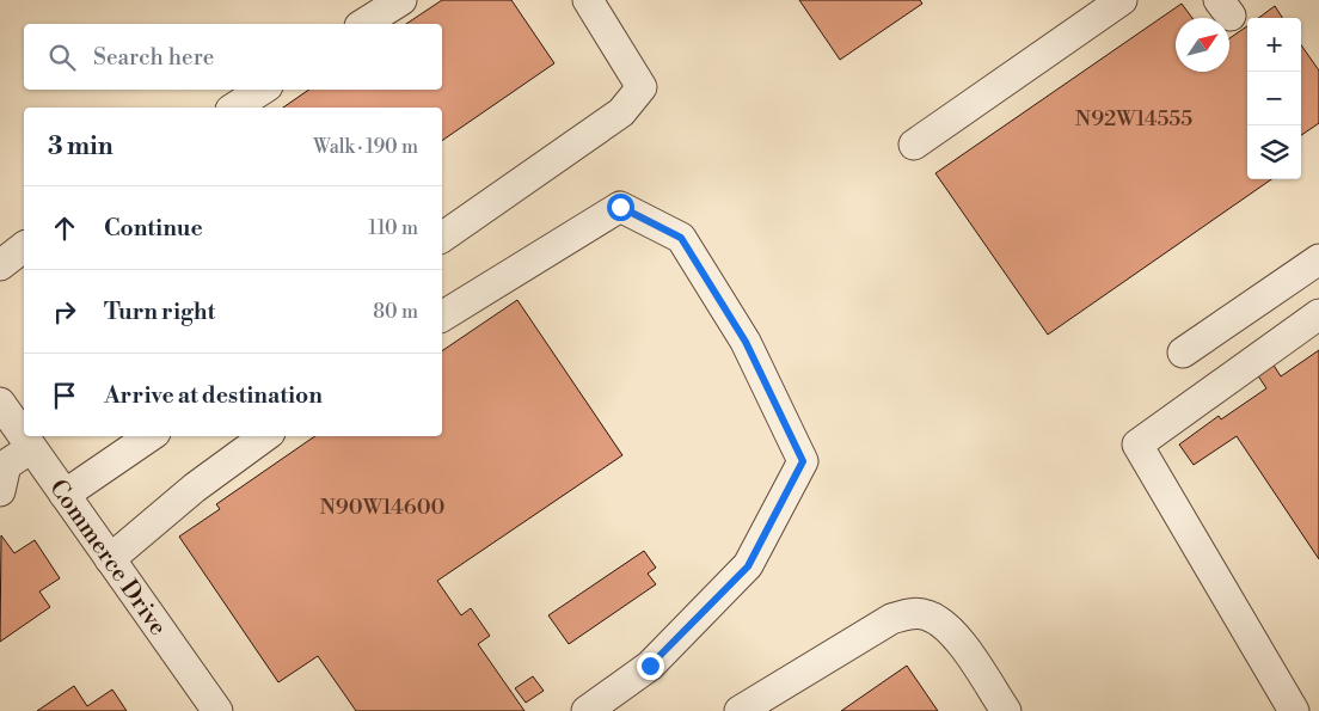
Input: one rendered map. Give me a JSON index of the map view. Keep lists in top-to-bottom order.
{
  "streets": {
    "street": ["Commerce Drive"]
  },
  "house_numbers": ["N92W14555", "N90W14600"],
  "north": "top right",
  "page": {
    "map_buttons": ["+", "−"],
    "search": "Search here",
    "heading": ["3 min", "Walk · 190 m"],
    "list": [
      ["Continue", "110 m"],
      ["Turn right", "80 m"],
      "Arrive at destination"
    ]
  }
}
